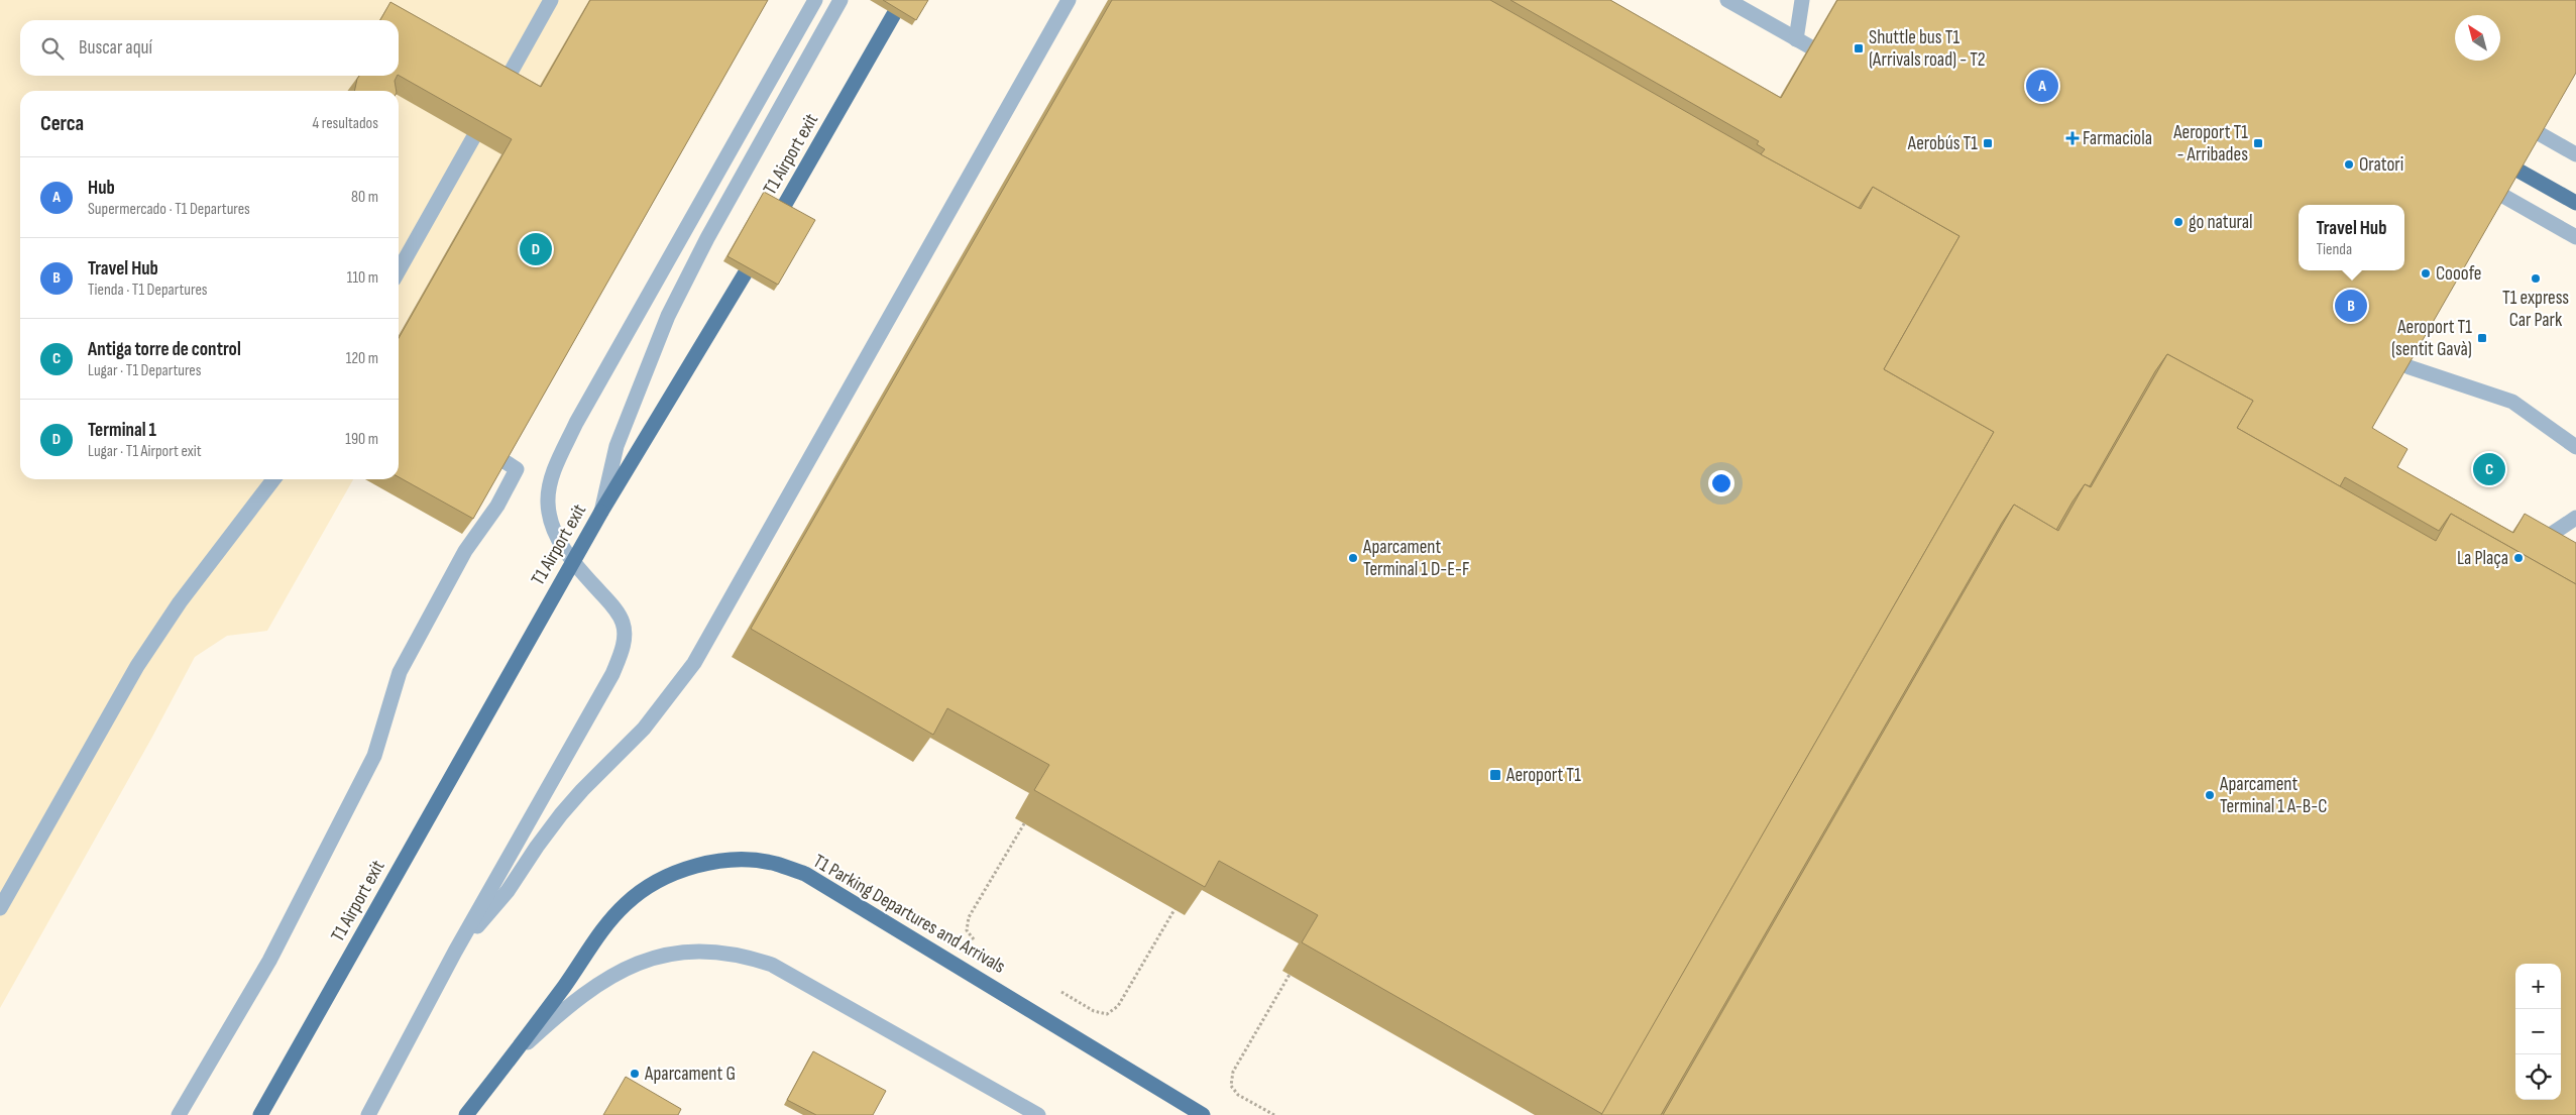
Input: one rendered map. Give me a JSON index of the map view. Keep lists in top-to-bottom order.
{
  "streets": {
    "main road": ["T1 Airport exit", "T1 Parking Departures and Arrivals"]
  },
  "places": {
    "transit": [
      "Shuttle bus T1 (Arrivals road) - T2",
      "Aerobús T1",
      "Aeroport T1 - Arribades",
      "Aeroport T1 (sentit Gavà)",
      "Aeroport T1"
    ],
    "health": ["Farmaciola"],
    "other": [
      "Oratori",
      "go natural",
      "Cooofe",
      "T1 express Car Park",
      "Aparcament Terminal 1 D-E-F",
      "La Plaça",
      "Aparcament Terminal 1 A-B-C",
      "Aparcament G"
    ]
  },
  "north": "top left",
  "page": {
    "search": "Buscar aquí",
    "pins": [
      "A",
      "D",
      "B",
      "C"
    ],
    "heading": ["Cerca", "4 resultados"],
    "list": [
      {
        "mark": "A",
        "name": "Hub",
        "note": "Supermercado · T1 Departures",
        "value": "80 m"
      },
      {
        "mark": "B",
        "name": "Travel Hub",
        "note": "Tienda · T1 Departures",
        "value": "110 m"
      },
      {
        "mark": "C",
        "name": "Antiga torre de control",
        "note": "Lugar · T1 Departures",
        "value": "120 m"
      },
      {
        "mark": "D",
        "name": "Terminal 1",
        "note": "Lugar · T1 Airport exit",
        "value": "190 m"
      }
    ],
    "popup": ["Travel Hub", "Tienda"],
    "map_buttons": ["+", "−"]
  }
}
